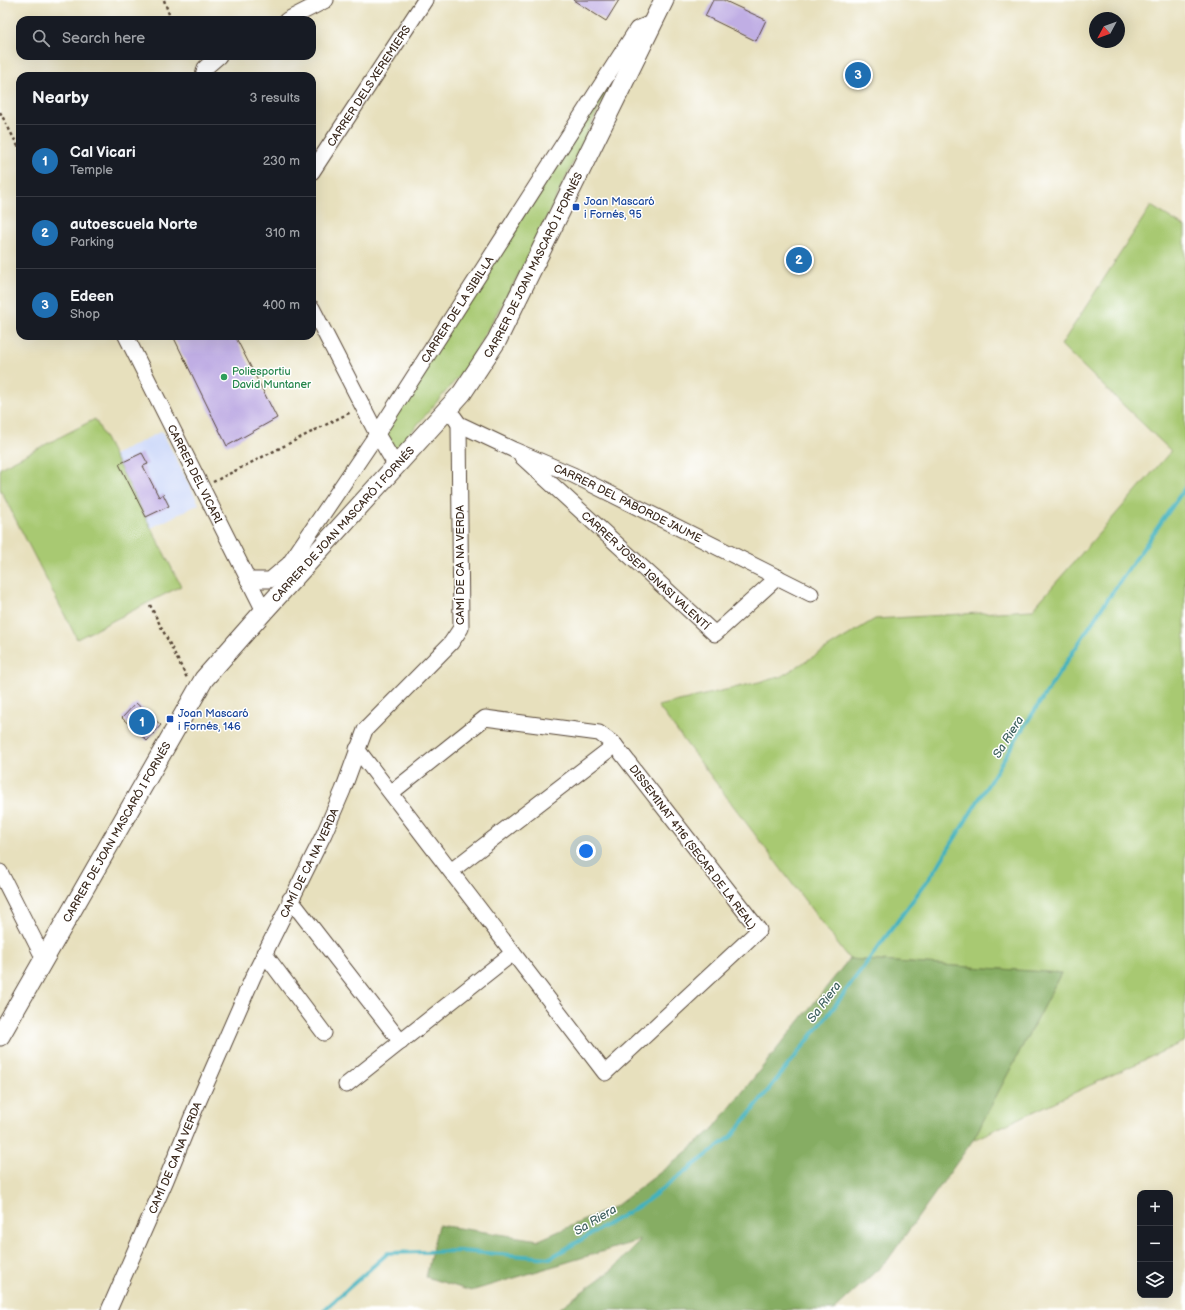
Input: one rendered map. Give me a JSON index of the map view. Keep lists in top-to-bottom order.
{
  "streets": {
    "street": [
      "CARRER DELS XEREMIERS",
      "CARRER DE JOAN MASCARÓ I FORNÉS",
      "CARRER DE LA SIBIL·LA",
      "CARRER DEL VICARI",
      "CARRER DEL PABORDE JAUME",
      "CAMÍ DE CA NA VERDA",
      "CARRER JOSEP IGNASI VALENTÍ",
      "DISSEMINAT 4116 (SECAR DE LA REAL)"
    ]
  },
  "crossings": [
    ["CARRER DE JOAN MASCARÓ I FORNÉS", "CARRER DE LA SIBIL·LA"],
    ["CARRER DE JOAN MASCARÓ I FORNÉS", "CARRER DEL VICARI"],
    ["CARRER DE LA SIBIL·LA", "CARRER DEL VICARI"],
    ["CARRER DEL PABORDE JAUME", "CAMÍ DE CA NA VERDA"],
    ["CARRER DEL PABORDE JAUME", "CARRER JOSEP IGNASI VALENTÍ"],
    ["CAMÍ DE CA NA VERDA", "DISSEMINAT 4116 (SECAR DE LA REAL)"]
  ],
  "water": ["Sa Riera"],
  "places": {
    "transit": ["Joan Mascaró i Fornés, 95", "Joan Mascaró i Fornés, 146"],
    "other": ["Poliesportiu David Muntaner"]
  },
  "north": "bottom left",
  "page": {
    "search": "Search here",
    "pins": ["3", "2", "1"],
    "heading": ["Nearby", "3 results"],
    "list": [
      {
        "mark": "1",
        "name": "Cal Vicari",
        "note": "Temple",
        "value": "230 m"
      },
      {
        "mark": "2",
        "name": "autoescuela Norte",
        "note": "Parking",
        "value": "310 m"
      },
      {
        "mark": "3",
        "name": "Edeen",
        "note": "Shop",
        "value": "400 m"
      }
    ],
    "map_buttons": ["+", "−"]
  }
}
